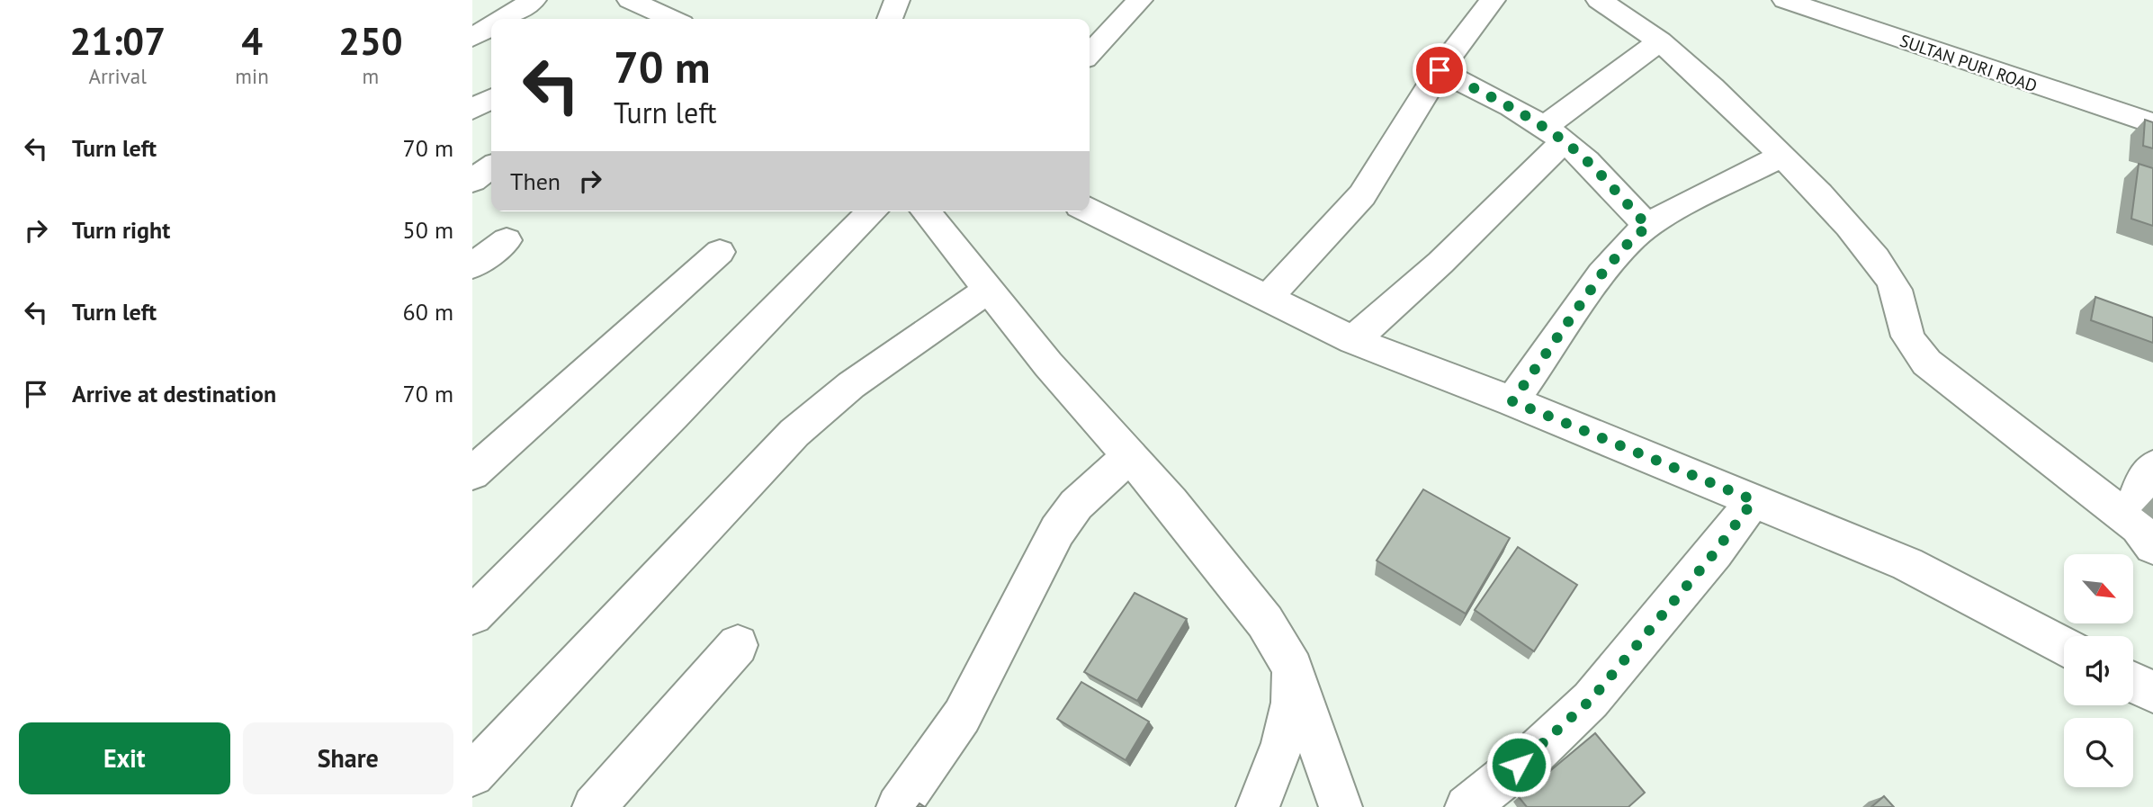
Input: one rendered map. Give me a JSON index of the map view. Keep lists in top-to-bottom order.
{
  "streets": {
    "street": ["SULTAN PURI ROAD"]
  },
  "north": "bottom right",
  "page": {
    "eta": [
      "21:07",
      "Arrival",
      "4",
      "min",
      "250",
      "m"
    ],
    "turn": ["70 m", "Turn left"],
    "list": [
      {
        "name": "Turn left",
        "value": "70 m"
      },
      {
        "name": "Turn right",
        "value": "50 m"
      },
      {
        "name": "Turn left",
        "value": "60 m"
      },
      {
        "name": "Arrive at destination",
        "value": "70 m"
      }
    ],
    "then": "Then",
    "buttons": ["Exit", "Share"]
  }
}
